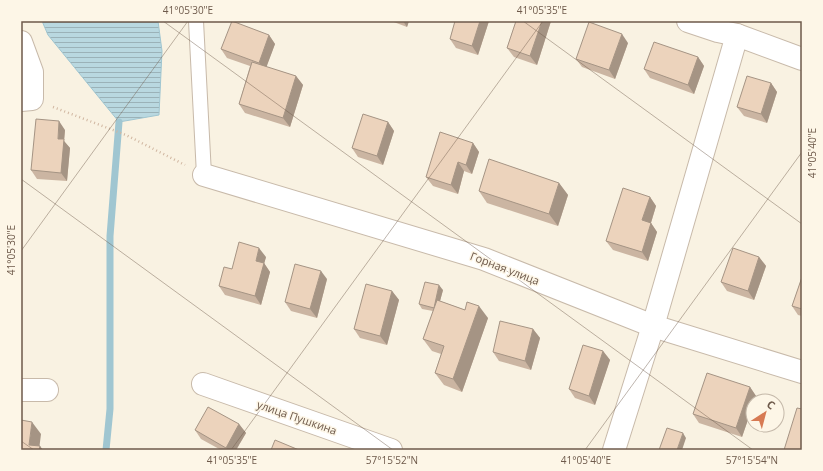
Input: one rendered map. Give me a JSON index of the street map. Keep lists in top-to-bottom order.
{
  "streets": {
    "street": ["Горная улица", "улица Пушкина"]
  },
  "north": "top right",
  "coordinates": [
    "41°05'30\"E",
    "41°05'35\"E",
    "41°05'40\"E",
    "57°15'52\"N",
    "57°15'54\"N"
  ]
}
